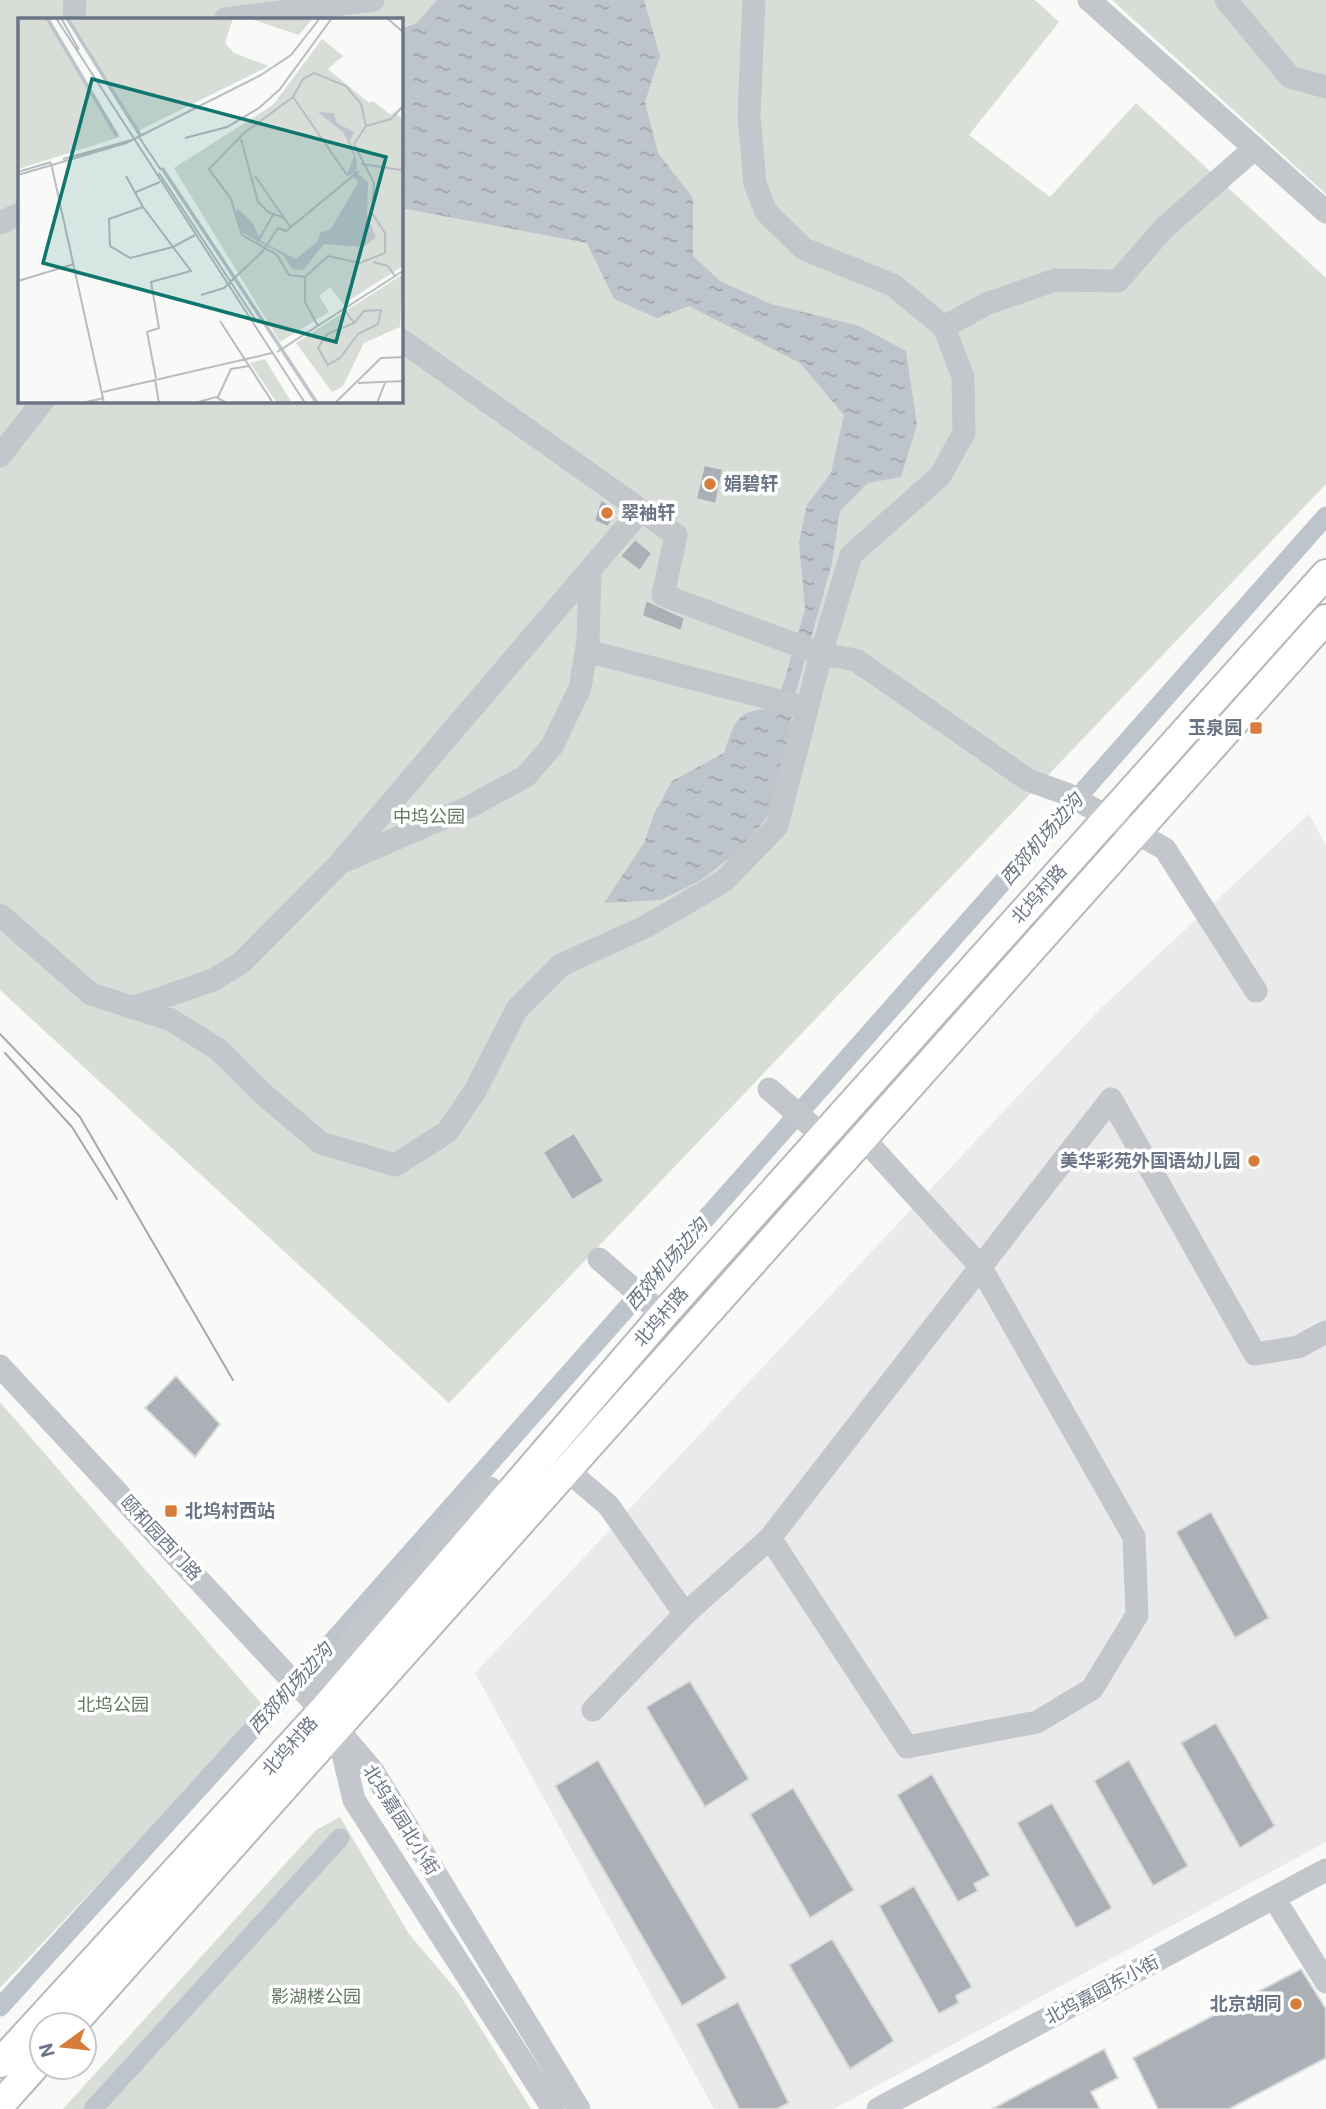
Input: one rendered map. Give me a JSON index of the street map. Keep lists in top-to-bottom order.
{
  "streets": {
    "main road": ["北坞村路"],
    "street": ["颐和园西门路", "北坞嘉园北小街", "北坞嘉园东小街"]
  },
  "crossings": [
    ["北坞村路", "颐和园西门路"],
    ["北坞村路", "北坞嘉园北小街"],
    ["颐和园西门路", "北坞嘉园北小街"]
  ],
  "water": ["西郊机场边沟"],
  "parks": ["中坞公园", "北坞公园", "影湖楼公园"],
  "places": {
    "other": [
      "娟碧轩",
      "翠袖轩",
      "美华彩苑外国语幼儿园",
      "北京胡同"
    ],
    "transit": ["玉泉园", "北坞村西站"]
  },
  "north": "left"
}
